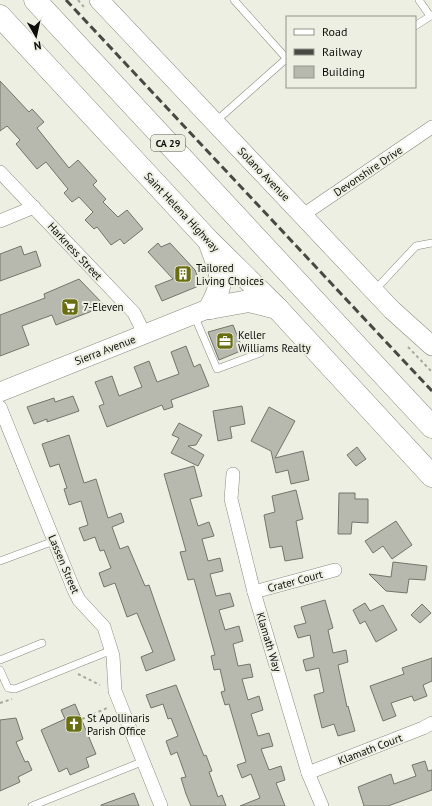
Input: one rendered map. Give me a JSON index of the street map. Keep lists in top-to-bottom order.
{
  "streets": {
    "highway": ["CA 29", "Saint Helena Highway"],
    "street": [
      "Devonshire Drive",
      "Solano Avenue",
      "Harkness Street",
      "Sierra Avenue",
      "Lassen Street",
      "Crater Court",
      "Klamath Way",
      "Klamath Court"
    ]
  },
  "crossings": [
    ["Devonshire Drive", "Solano Avenue"],
    ["Harkness Street", "Sierra Avenue"],
    ["Crater Court", "Klamath Way"],
    ["Klamath Way", "Klamath Court"]
  ],
  "places": {
    "building": ["Tailored Living Choices"],
    "supermarket": ["7-Eleven"],
    "office": ["Keller Williams Realty"],
    "church": ["St Apollinaris Parish Office"]
  },
  "legend": ["Road", "Railway", "Building"],
  "north": "bottom"
}
